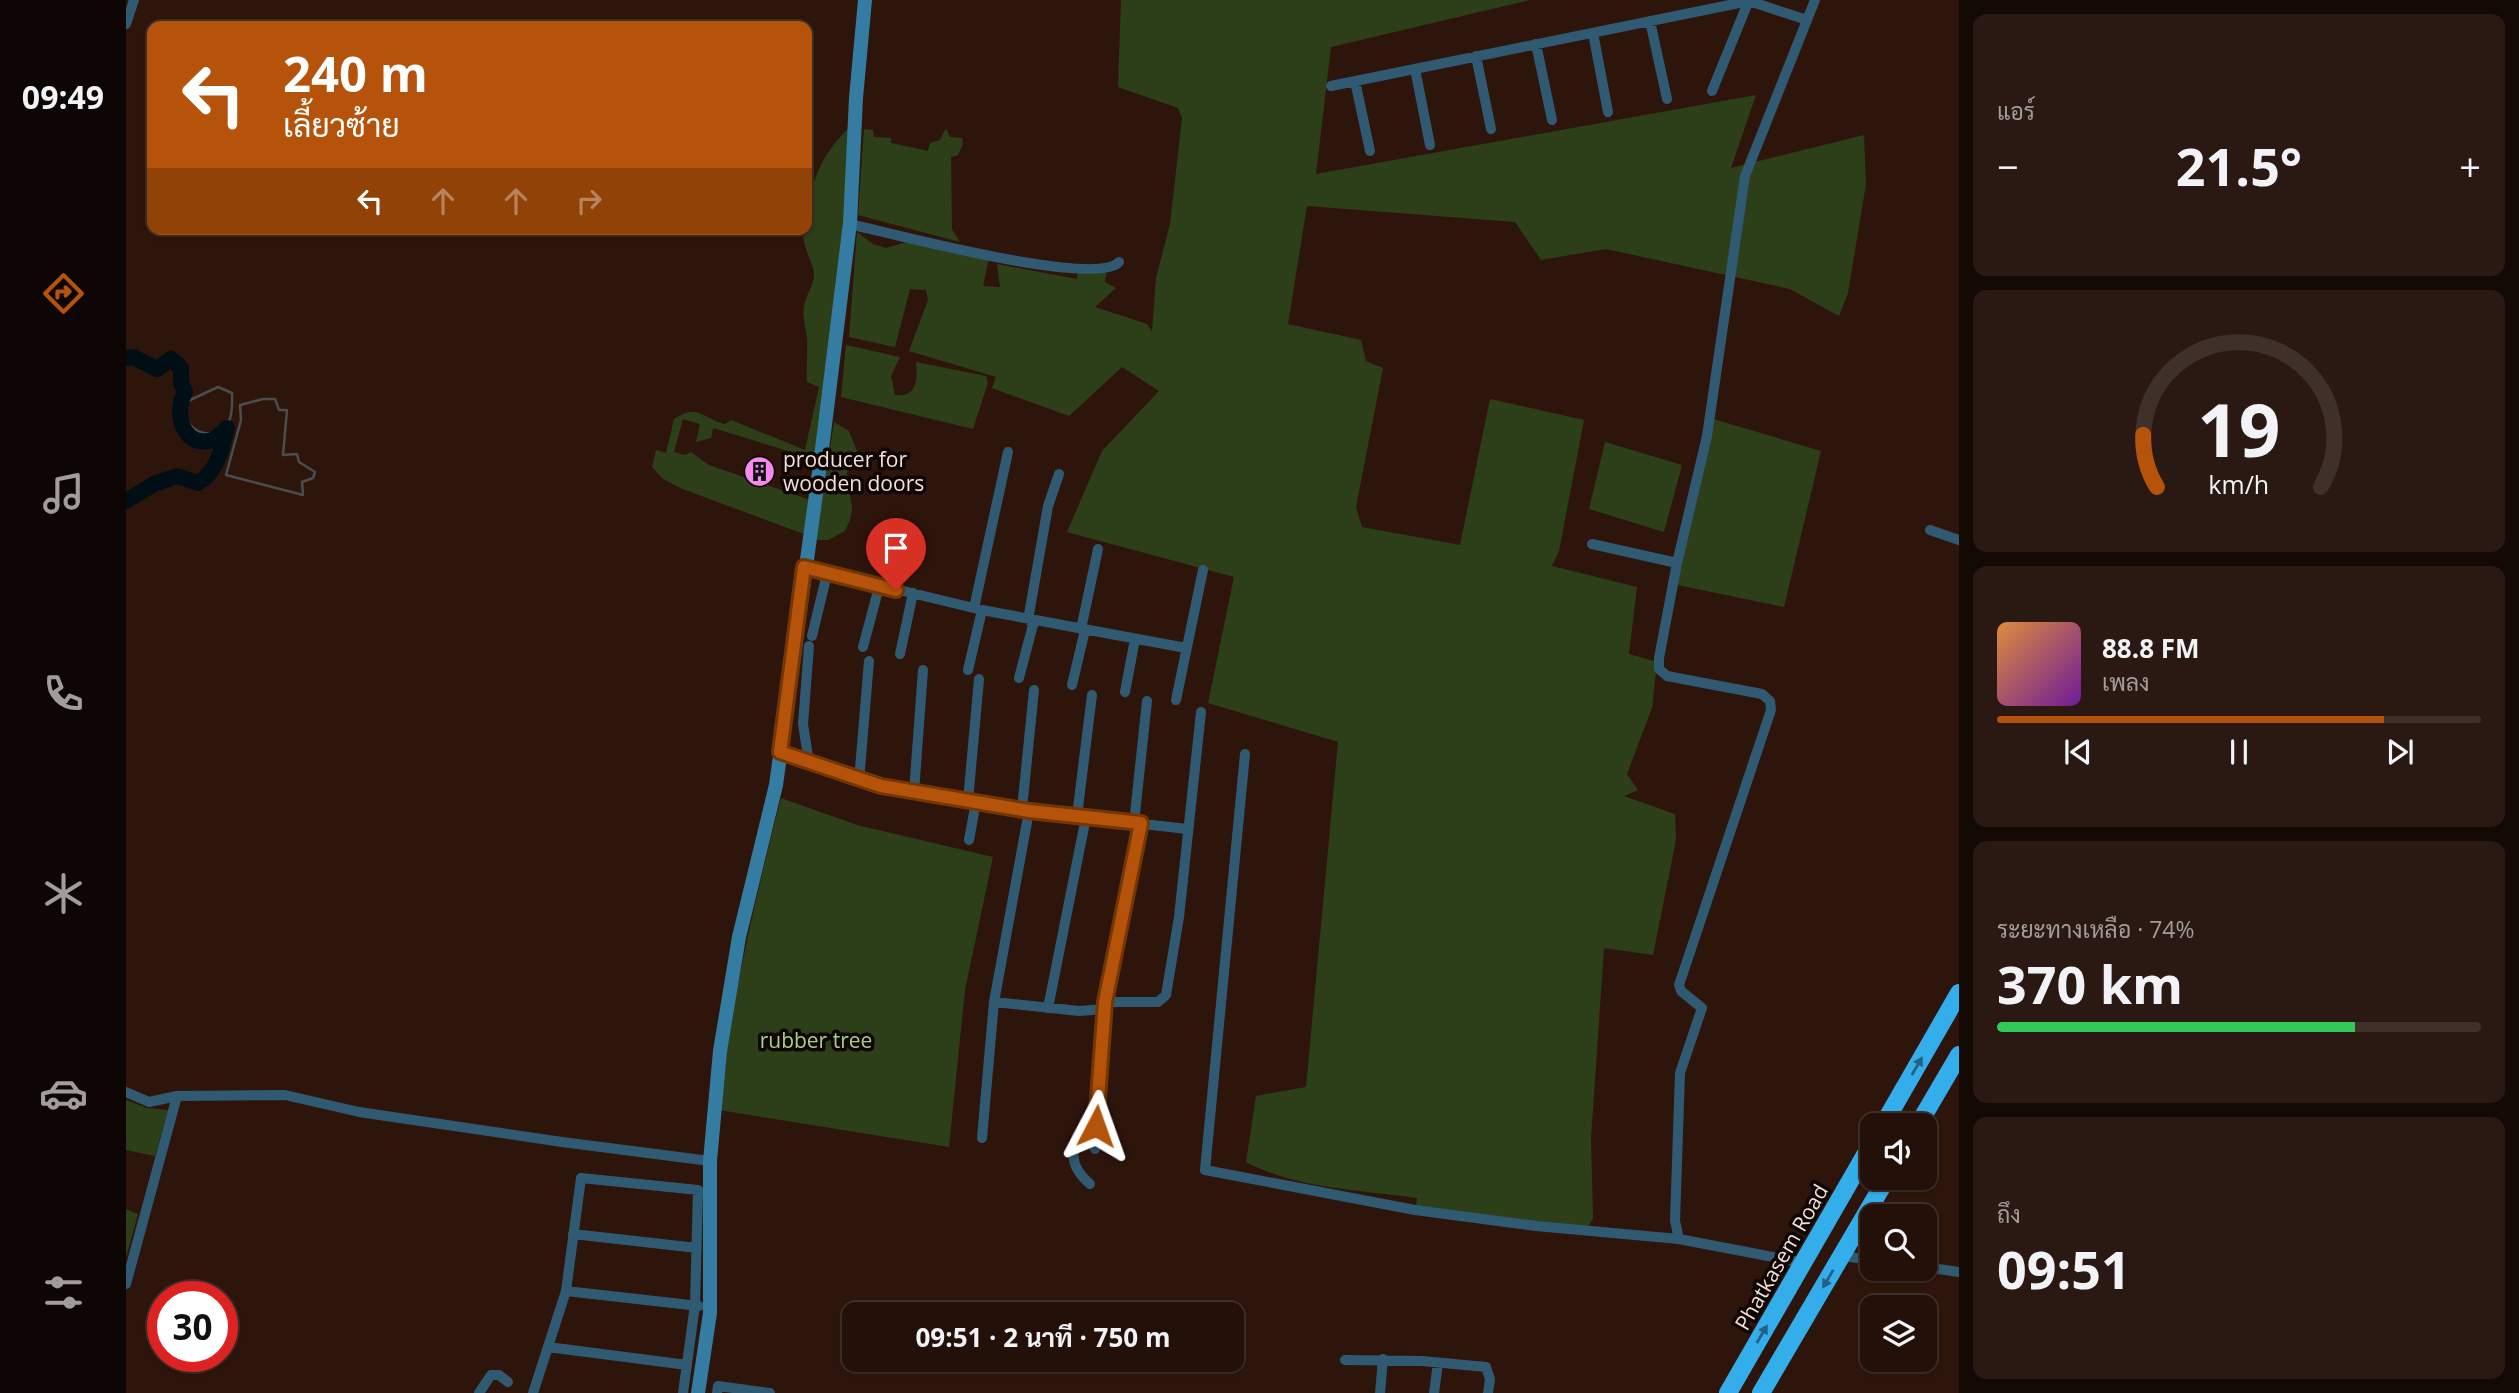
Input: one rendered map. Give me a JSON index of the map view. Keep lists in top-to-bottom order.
{
  "streets": {
    "highway": ["Phatkasem Road"]
  },
  "parks": ["rubber tree"],
  "places": {
    "building": ["producer for wooden doors"]
  },
  "page": {
    "tabs": "09:49",
    "tile": [
      "แอร์",
      ["ระยะทางเหลือ · 74%", "370 km"],
      ["ถึง", "09:51"]
    ],
    "turn": ["240 m", "เลี้ยวซ้าย"],
    "heat": ["−", "21.5°", "+"],
    "song": ["88.8 FM", "เพลง"],
    "limit": "30",
    "trip": "09:51 · 2 นาที · 750 m",
    "gauge": ["19", "km/h"]
  }
}
